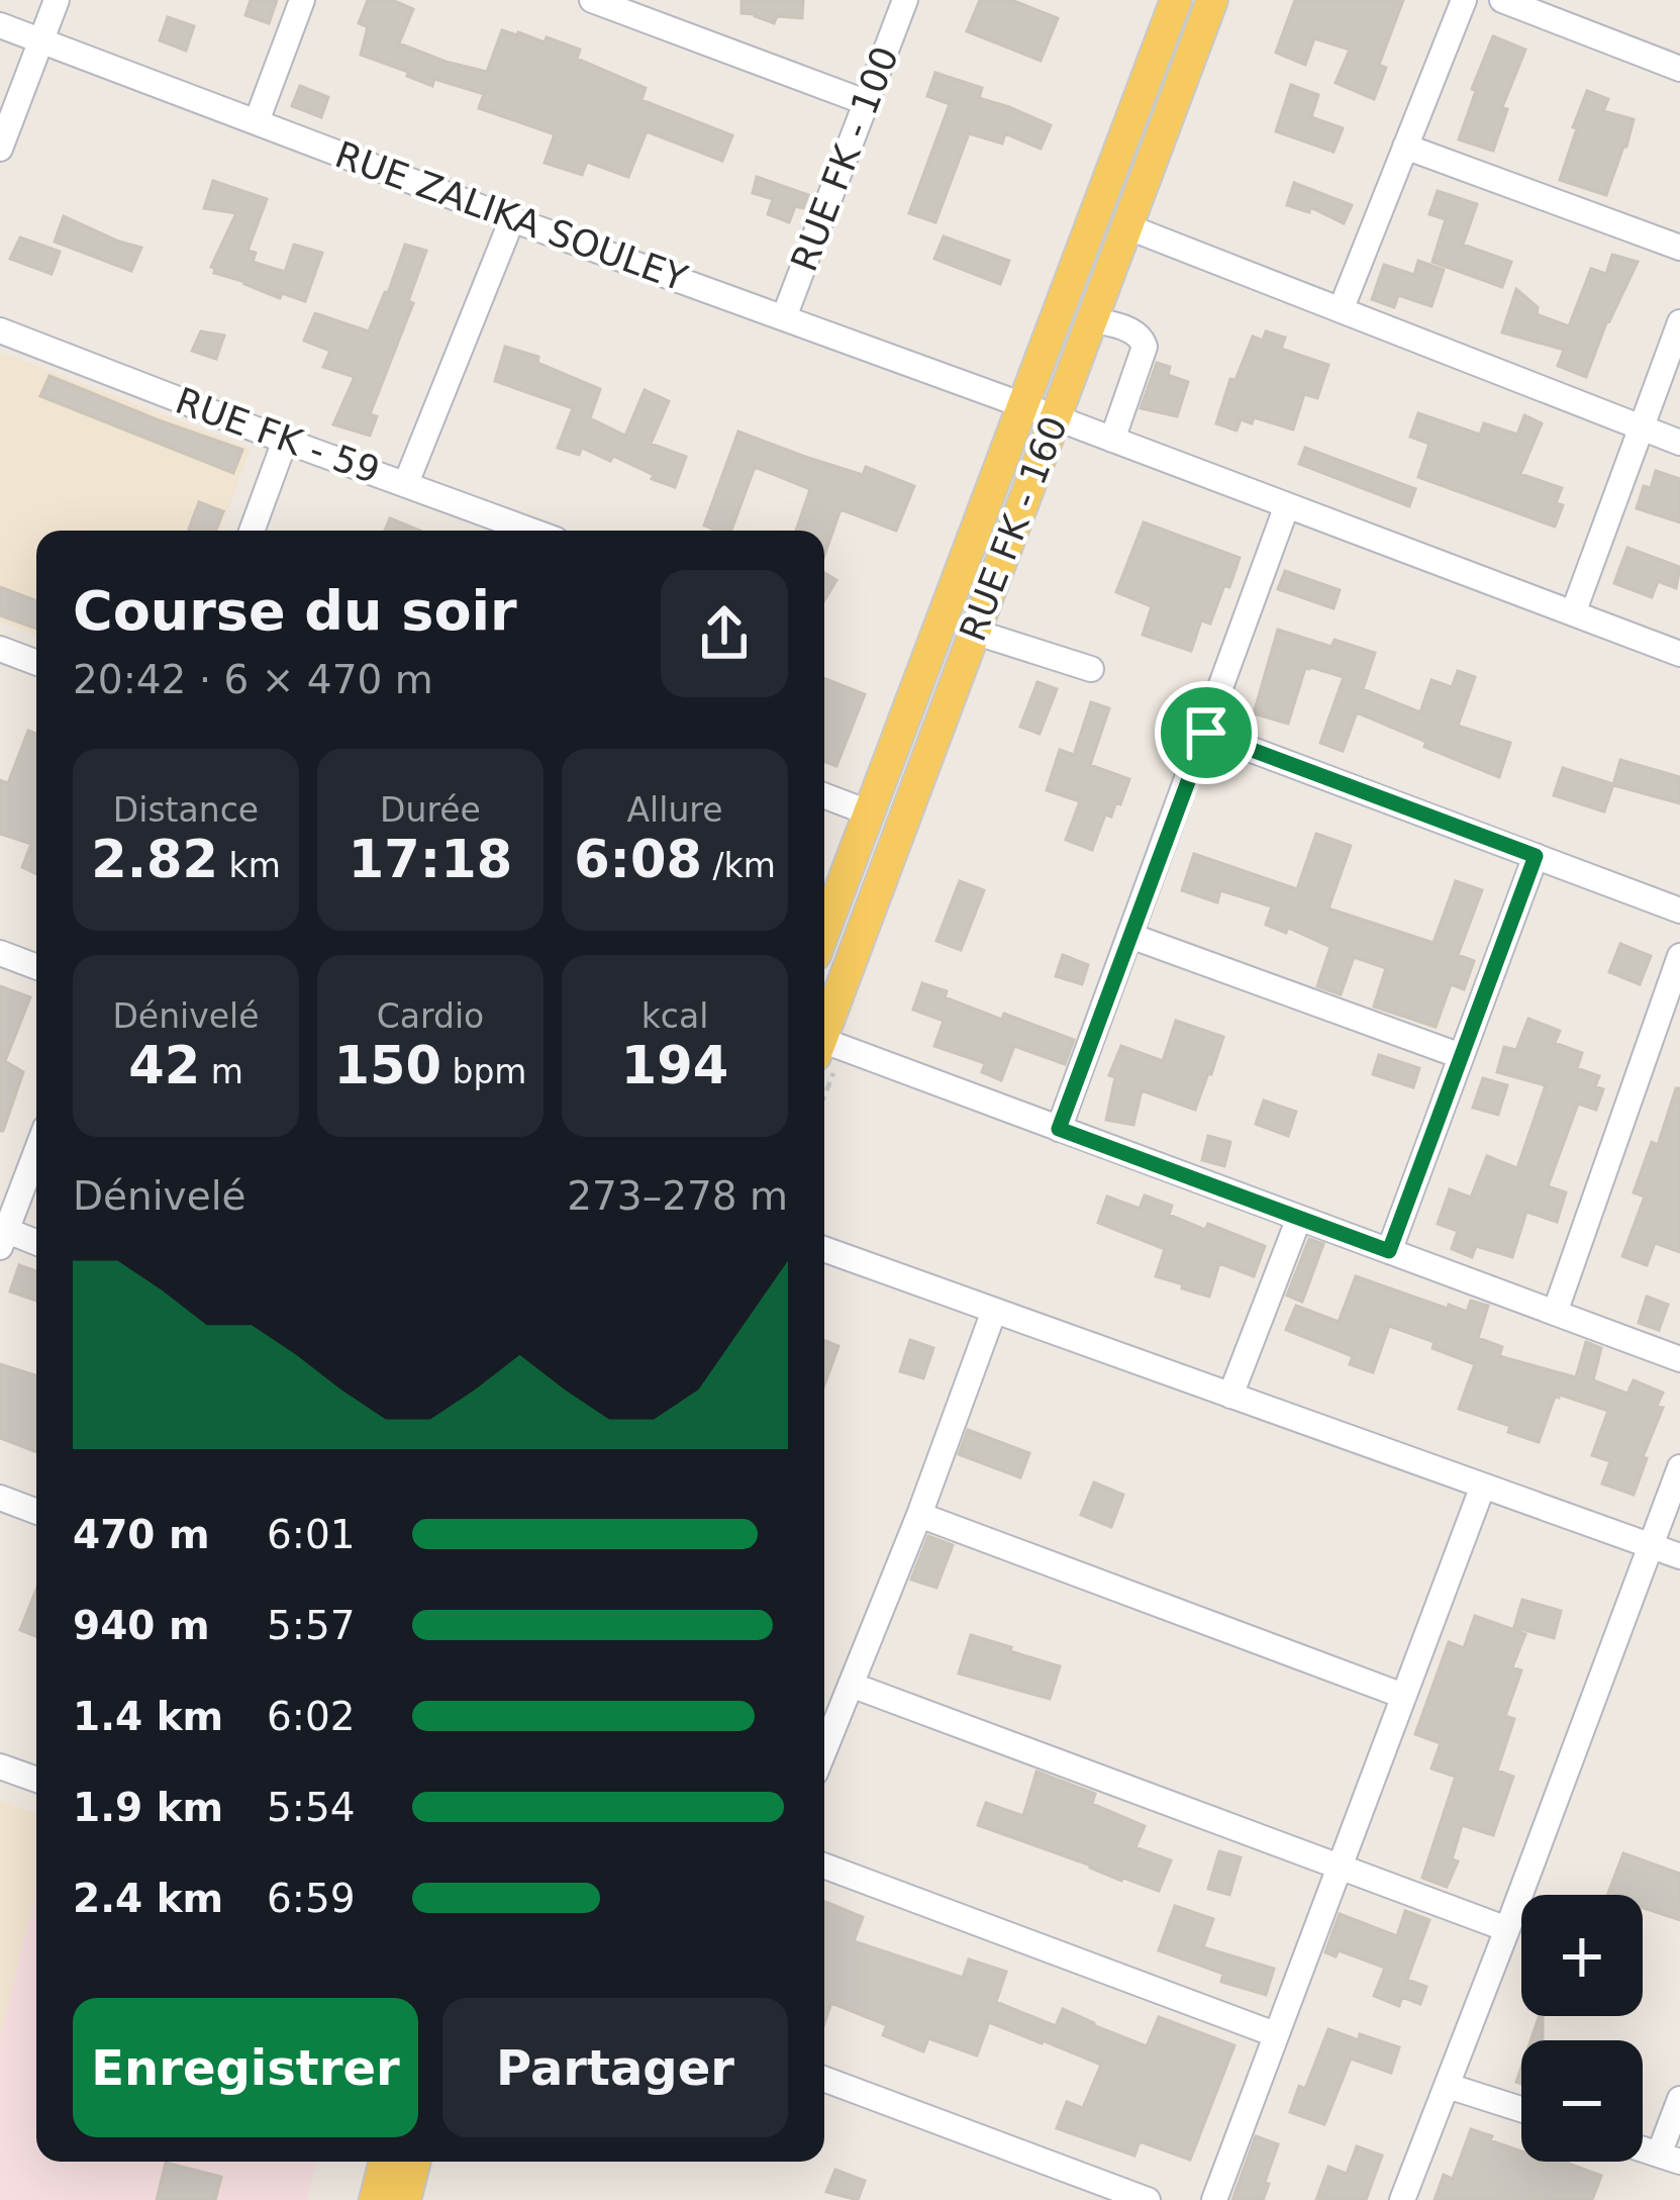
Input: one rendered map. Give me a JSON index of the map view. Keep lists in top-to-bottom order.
{
  "streets": {
    "main road": ["RUE FK - 160"],
    "street": ["RUE FK - 100", "RUE ZALIKA SOULEY", "RUE FK - 59"]
  },
  "crossings": [
    ["RUE FK - 100", "RUE ZALIKA SOULEY"],
    ["RUE ZALIKA SOULEY", "RUE FK - 160"]
  ],
  "page": {
    "heading": ["Course du soir", "20:42 · 6 × 470 m"],
    "stats": [
      ["Distance", "2.82 km"],
      ["Durée", "17:18"],
      ["Allure", "6:08 /km"],
      ["Dénivelé", "42 m"],
      ["Cardio", "150 bpm"],
      ["kcal", "194"]
    ],
    "chart": ["Dénivelé", "273–278 m"],
    "list": [
      {
        "name": "470 m",
        "note": "6:01"
      },
      {
        "name": "940 m",
        "note": "5:57"
      },
      {
        "name": "1.4 km",
        "note": "6:02"
      },
      {
        "name": "1.9 km",
        "note": "5:54"
      },
      {
        "name": "2.4 km",
        "note": "6:59"
      }
    ],
    "map_buttons": ["+", "−"],
    "buttons": ["Enregistrer", "Partager"]
  }
}
